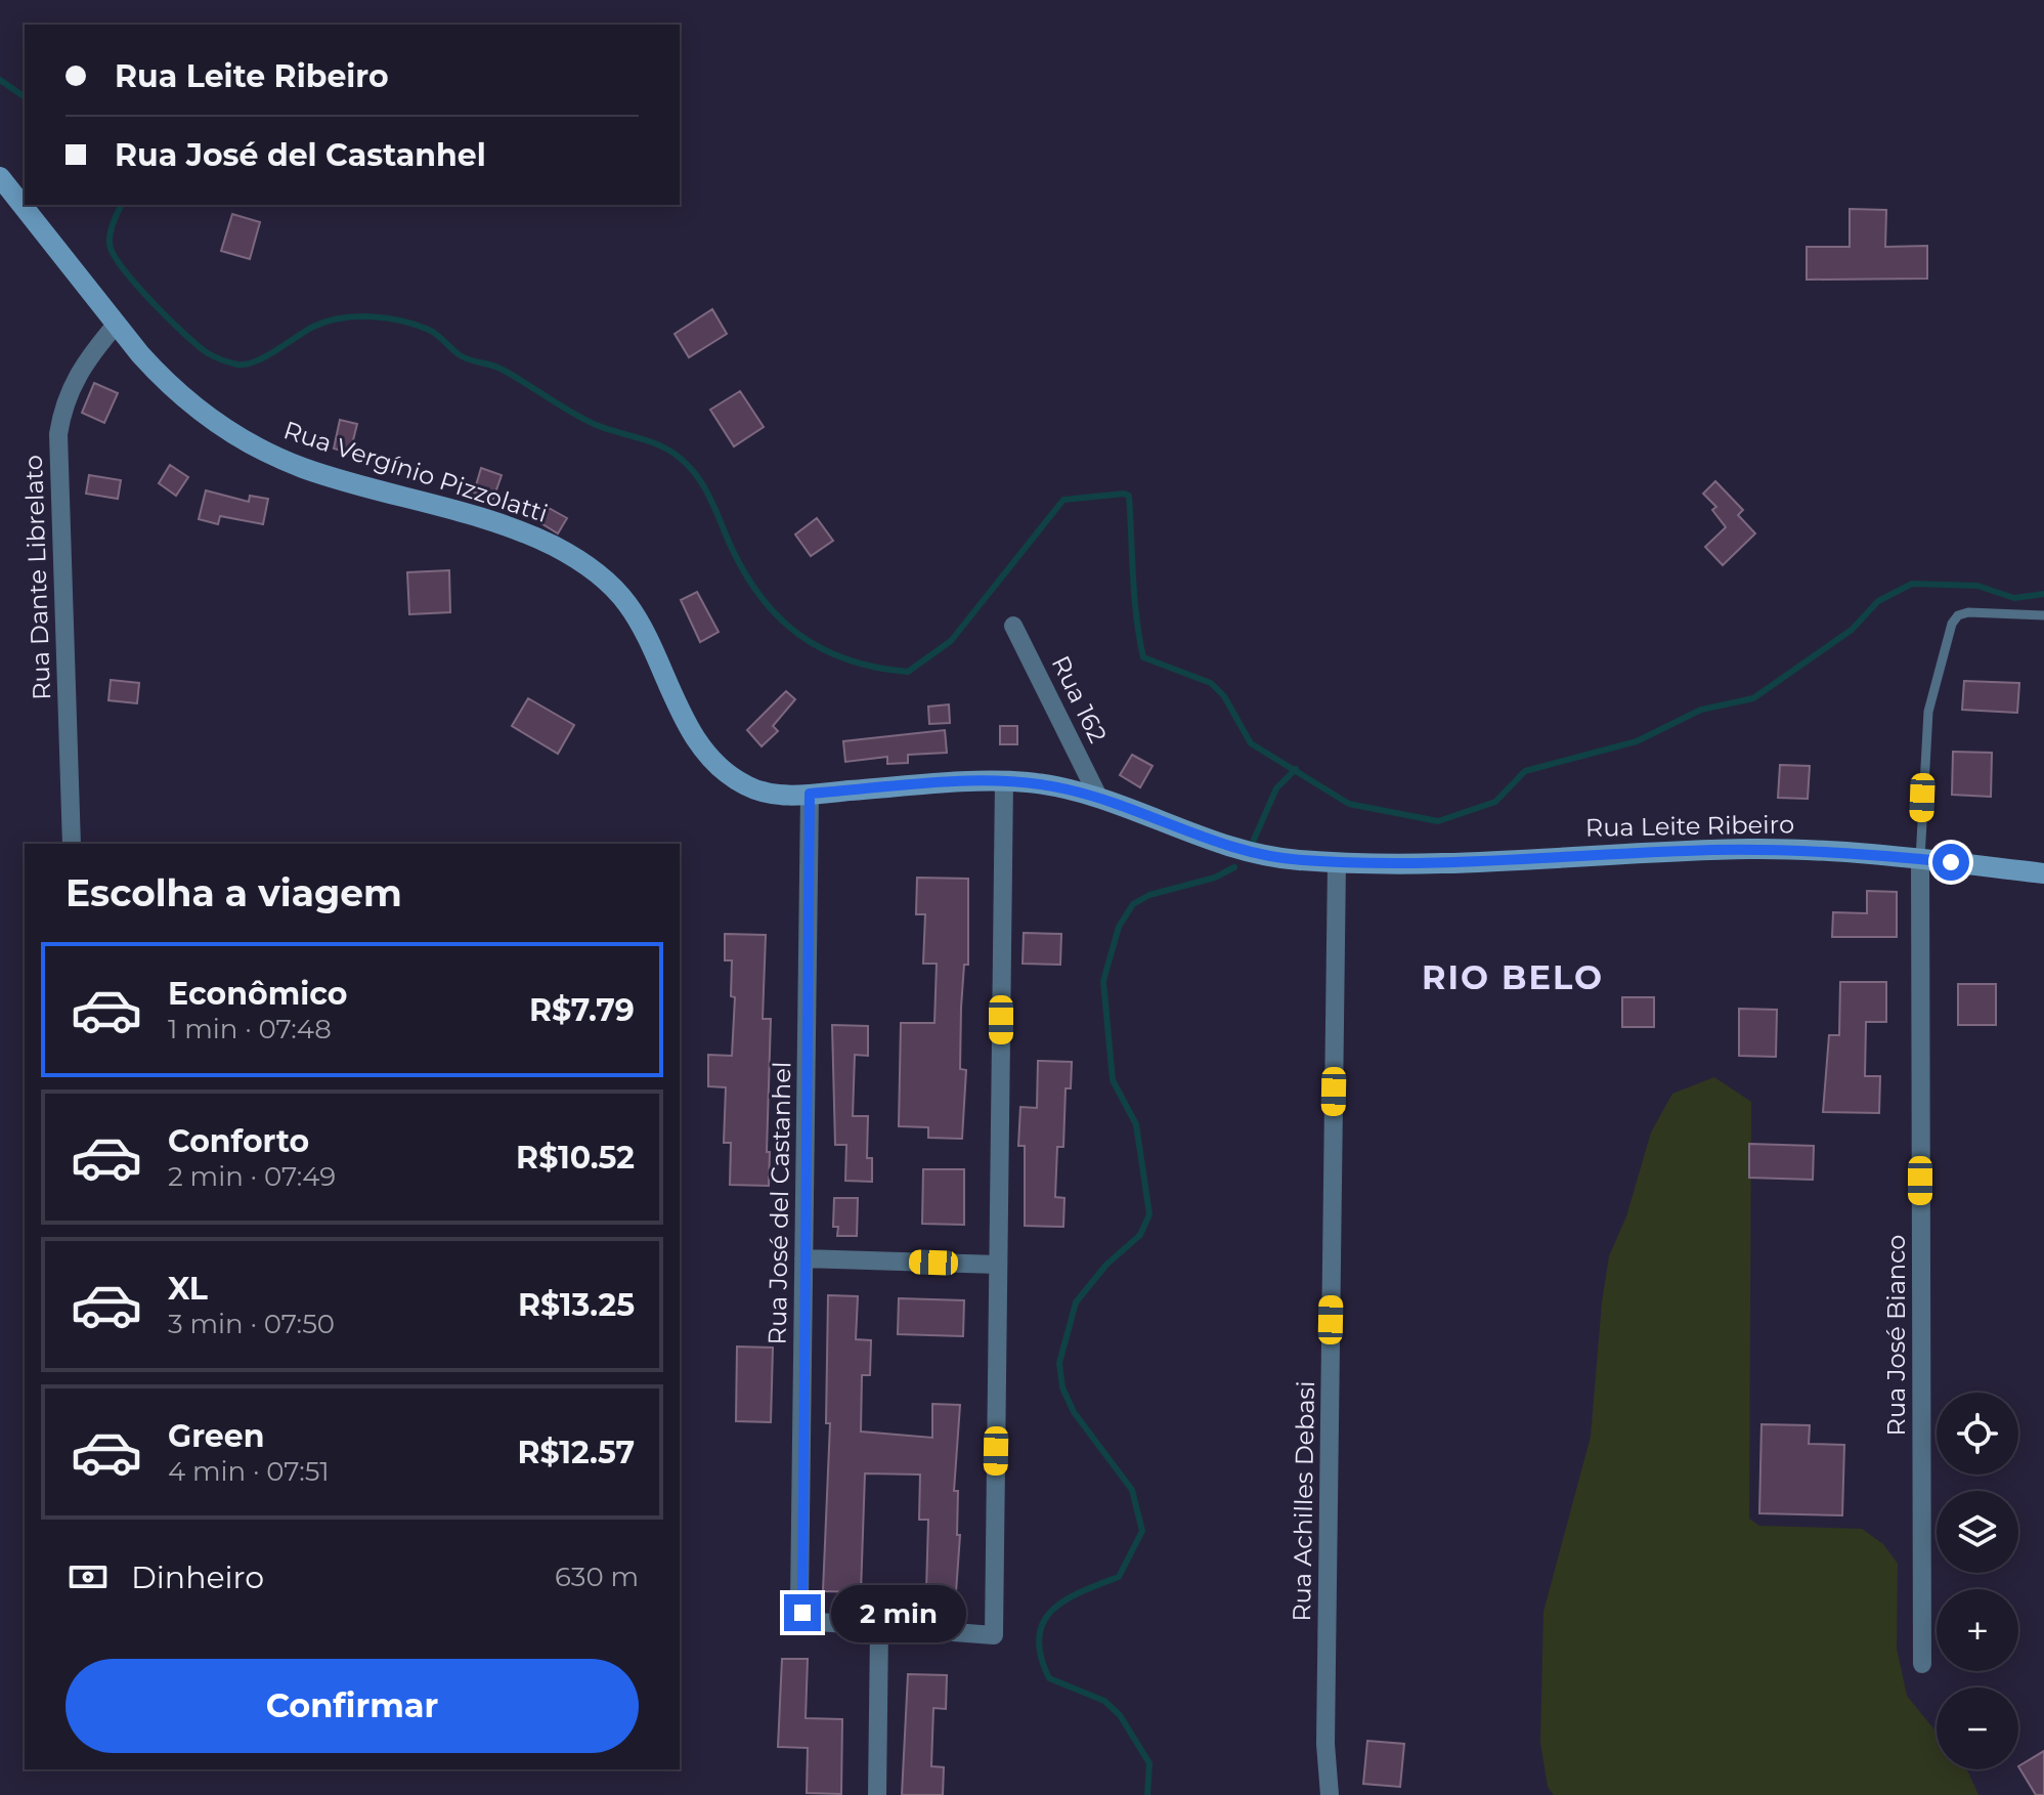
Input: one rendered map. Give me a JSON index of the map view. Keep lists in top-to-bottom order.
{
  "streets": {
    "street": [
      "Rua Vergínio Pizzolatti",
      "Rua Dante Librelato",
      "Rua 162",
      "Rua Leite Ribeiro",
      "Rua José del Castanhel",
      "Rua José Bianco",
      "Rua Achilles Debasi"
    ]
  },
  "crossings": [
    ["Rua Vergínio Pizzolatti", "Rua Dante Librelato"],
    ["Rua Vergínio Pizzolatti", "Rua 162"],
    ["Rua Vergínio Pizzolatti", "Rua Leite Ribeiro"],
    ["Rua Vergínio Pizzolatti", "Rua José del Castanhel"],
    ["Rua Vergínio Pizzolatti", "Rua Achilles Debasi"],
    ["Rua Leite Ribeiro", "Rua José Bianco"],
    ["Rua Leite Ribeiro", "Rua Achilles Debasi"]
  ],
  "districts": ["RIO BELO"],
  "page": {
    "banner": ["Rua Leite Ribeiro", "Rua José del Castanhel"],
    "heading": "Escolha a viagem",
    "list": [
      {
        "name": "Econômico",
        "note": "1 min · 07:48",
        "value": "R$7.79"
      },
      {
        "name": "Conforto",
        "note": "2 min · 07:49",
        "value": "R$10.52"
      },
      {
        "name": "XL",
        "note": "3 min · 07:50",
        "value": "R$13.25"
      },
      {
        "name": "Green",
        "note": "4 min · 07:51",
        "value": "R$12.57"
      }
    ],
    "map_buttons": ["+", "−"],
    "pay": ["Dinheiro", "630 m"],
    "bubble": "2 min",
    "buttons": "Confirmar"
  }
}
